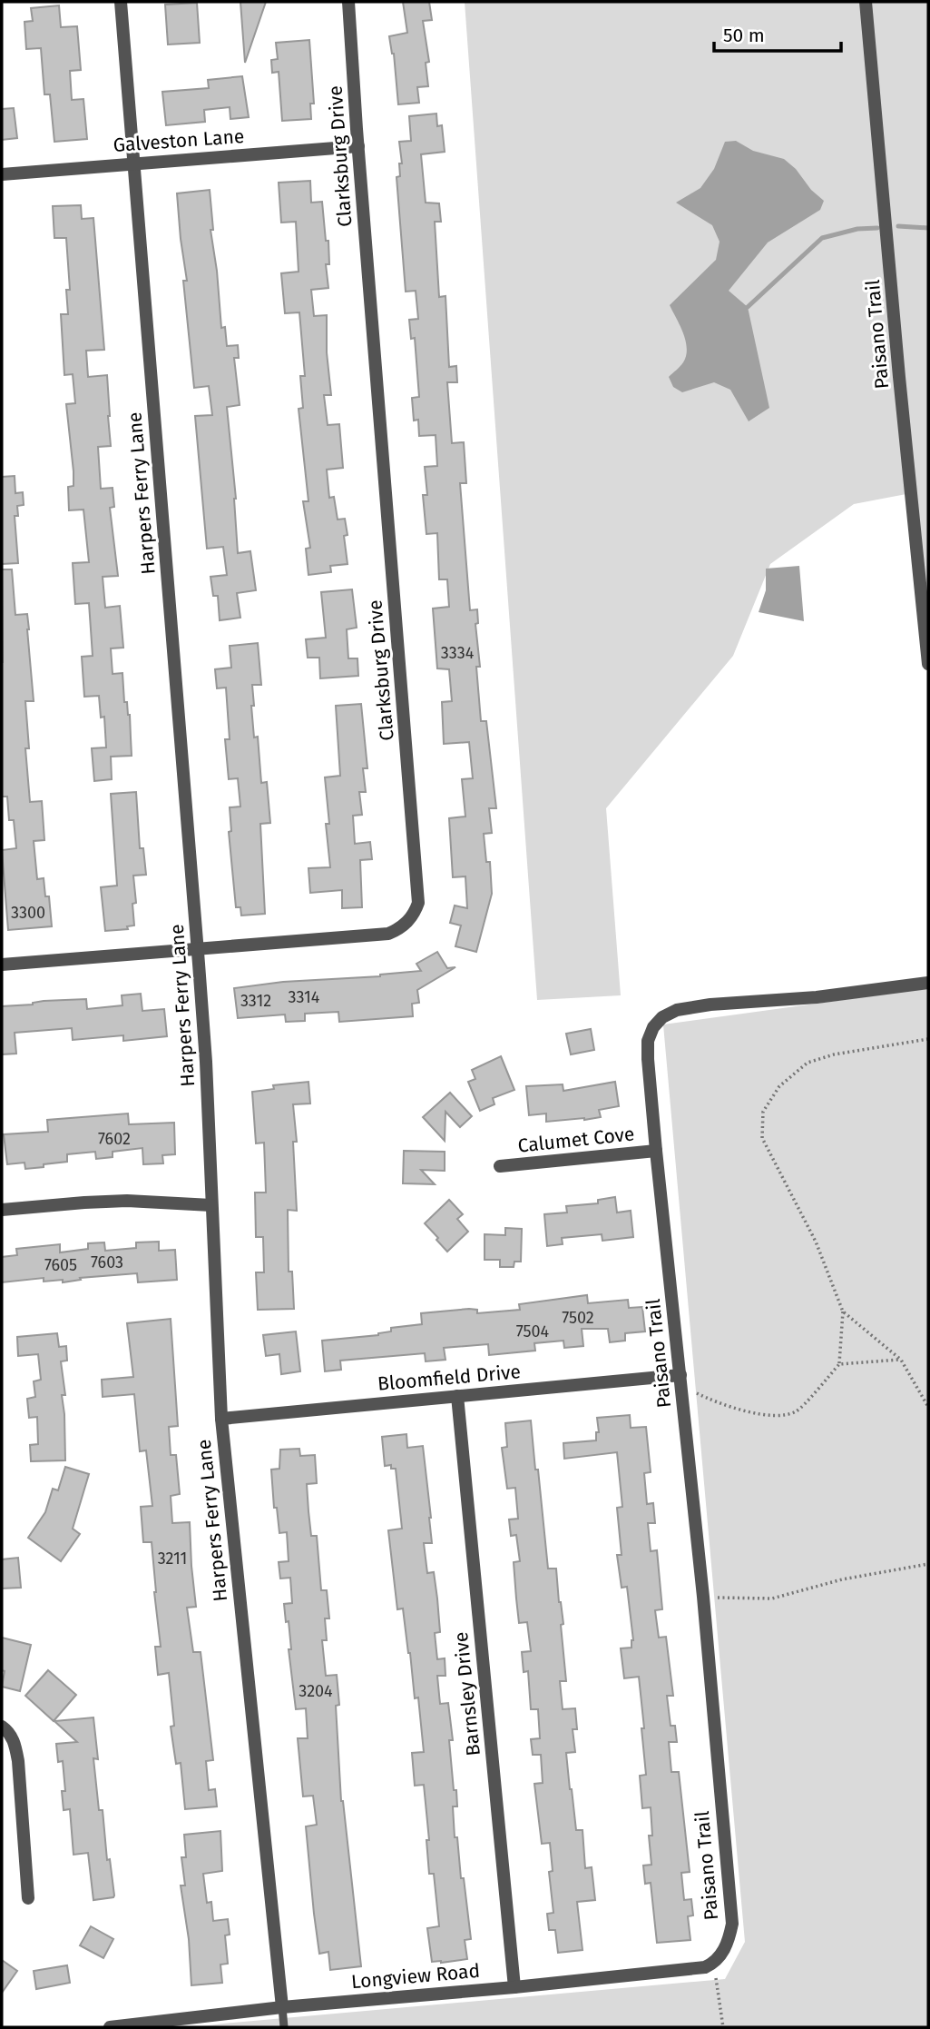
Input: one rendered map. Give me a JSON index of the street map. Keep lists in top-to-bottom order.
{
  "streets": {
    "street": [
      "Galveston Lane",
      "Clarksburg Drive",
      "Paisano Trail",
      "Harpers Ferry Lane",
      "Calumet Cove",
      "Bloomfield Drive",
      "Barnsley Drive",
      "Longview Road"
    ]
  },
  "crossings": [
    ["Galveston Lane", "Clarksburg Drive"],
    ["Galveston Lane", "Harpers Ferry Lane"],
    ["Clarksburg Drive", "Harpers Ferry Lane"],
    ["Paisano Trail", "Calumet Cove"],
    ["Paisano Trail", "Bloomfield Drive"],
    ["Paisano Trail", "Longview Road"],
    ["Harpers Ferry Lane", "Bloomfield Drive"],
    ["Harpers Ferry Lane", "Longview Road"],
    ["Bloomfield Drive", "Barnsley Drive"],
    ["Barnsley Drive", "Longview Road"]
  ],
  "house_numbers": [
    "3334",
    "3300",
    "3314",
    "3312",
    "7602",
    "7603",
    "7605",
    "7502",
    "7504",
    "3211",
    "3204"
  ],
  "scale_bar": "50 m"
}
